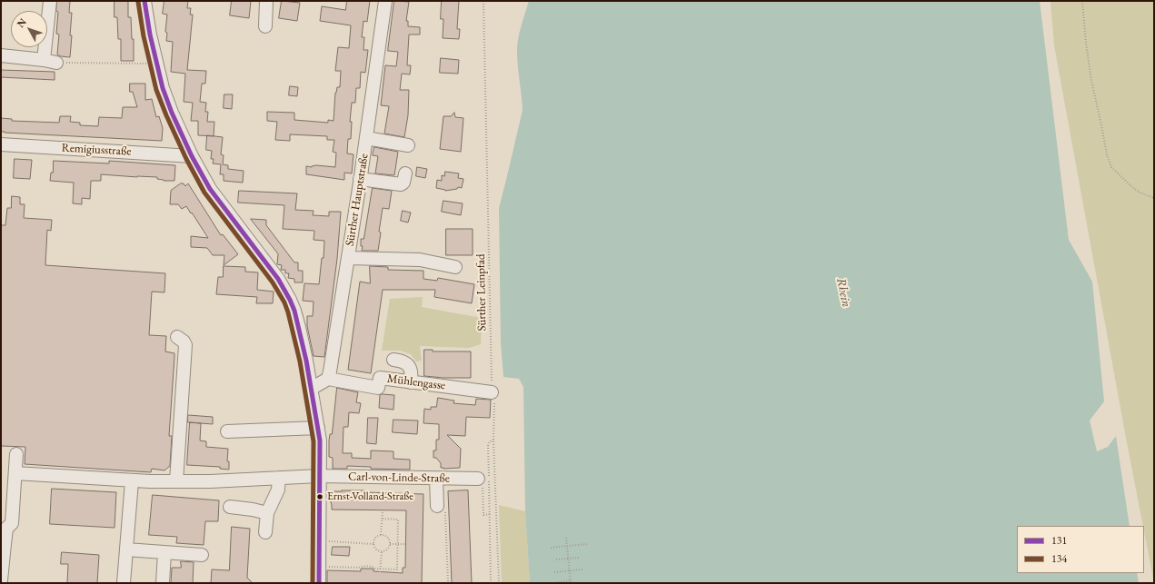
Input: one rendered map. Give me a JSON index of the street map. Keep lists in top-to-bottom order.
{
  "streets": {
    "street": [
      "Remigiusstraße",
      "Sürther Hauptstraße",
      "Mühlengasse",
      "Carl-von-Linde-Straße"
    ],
    "path": ["Sürther Leinpfad"]
  },
  "crossings": [
    ["Sürther Hauptstraße", "Mühlengasse"],
    ["Sürther Leinpfad", "Mühlengasse"]
  ],
  "water": ["Rhein"],
  "places": ["Ernst-Volland-Straße"],
  "lines": ["transit line 131", "transit line 134"],
  "legend": ["131", "134"],
  "north": "top left"
}
